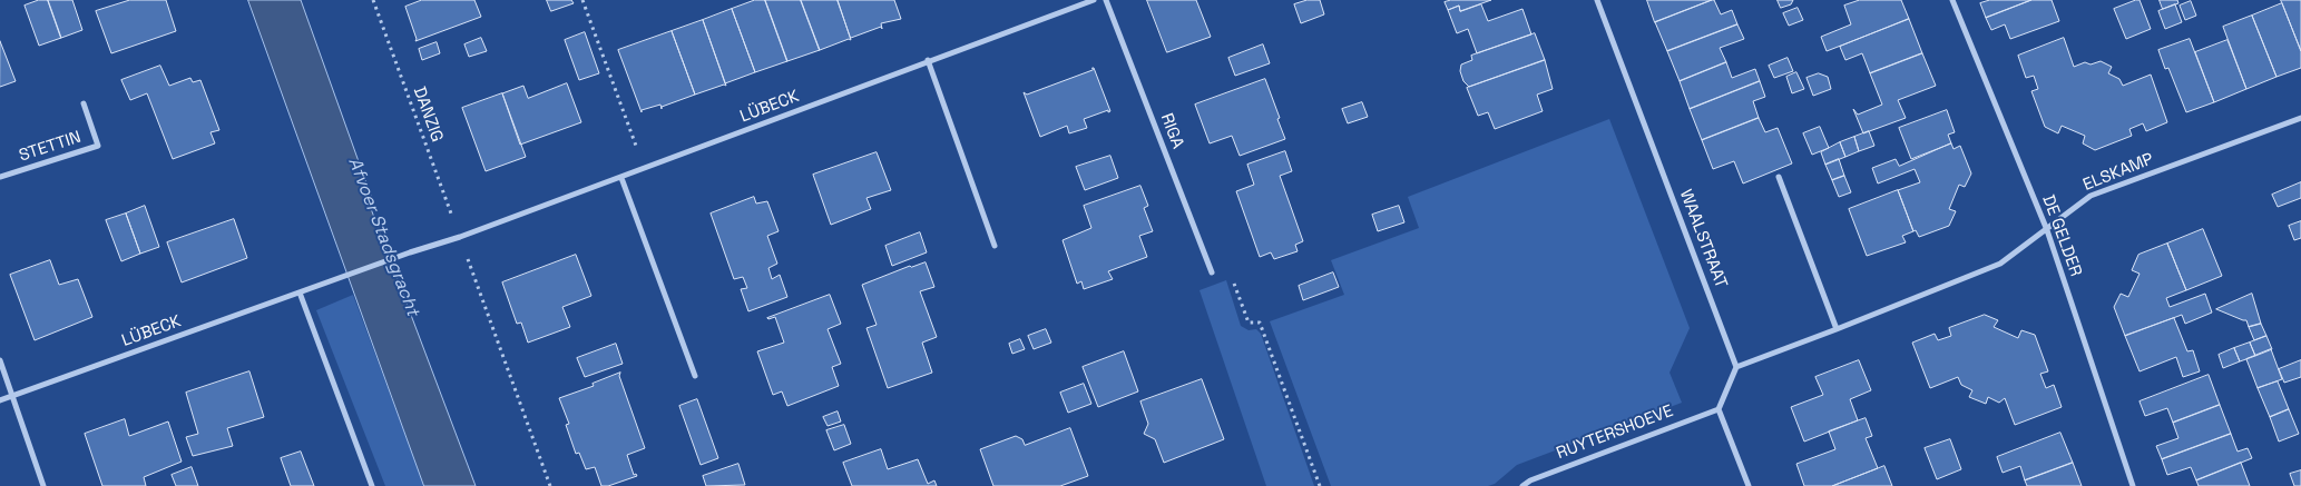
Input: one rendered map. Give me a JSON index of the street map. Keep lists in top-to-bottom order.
{
  "streets": {
    "street": [
      "LÜBECK",
      "RIGA",
      "STETTIN",
      "ELSKAMP",
      "DE GELDER",
      "WAALSTRAAT",
      "RUYTERSHOEVE"
    ],
    "path": ["DANZIG"]
  },
  "crossings": [
    ["LÜBECK", "DANZIG"],
    ["ELSKAMP", "DE GELDER"],
    ["ELSKAMP", "WAALSTRAAT"]
  ],
  "water": ["Afvoer Stadsgracht"]
}
